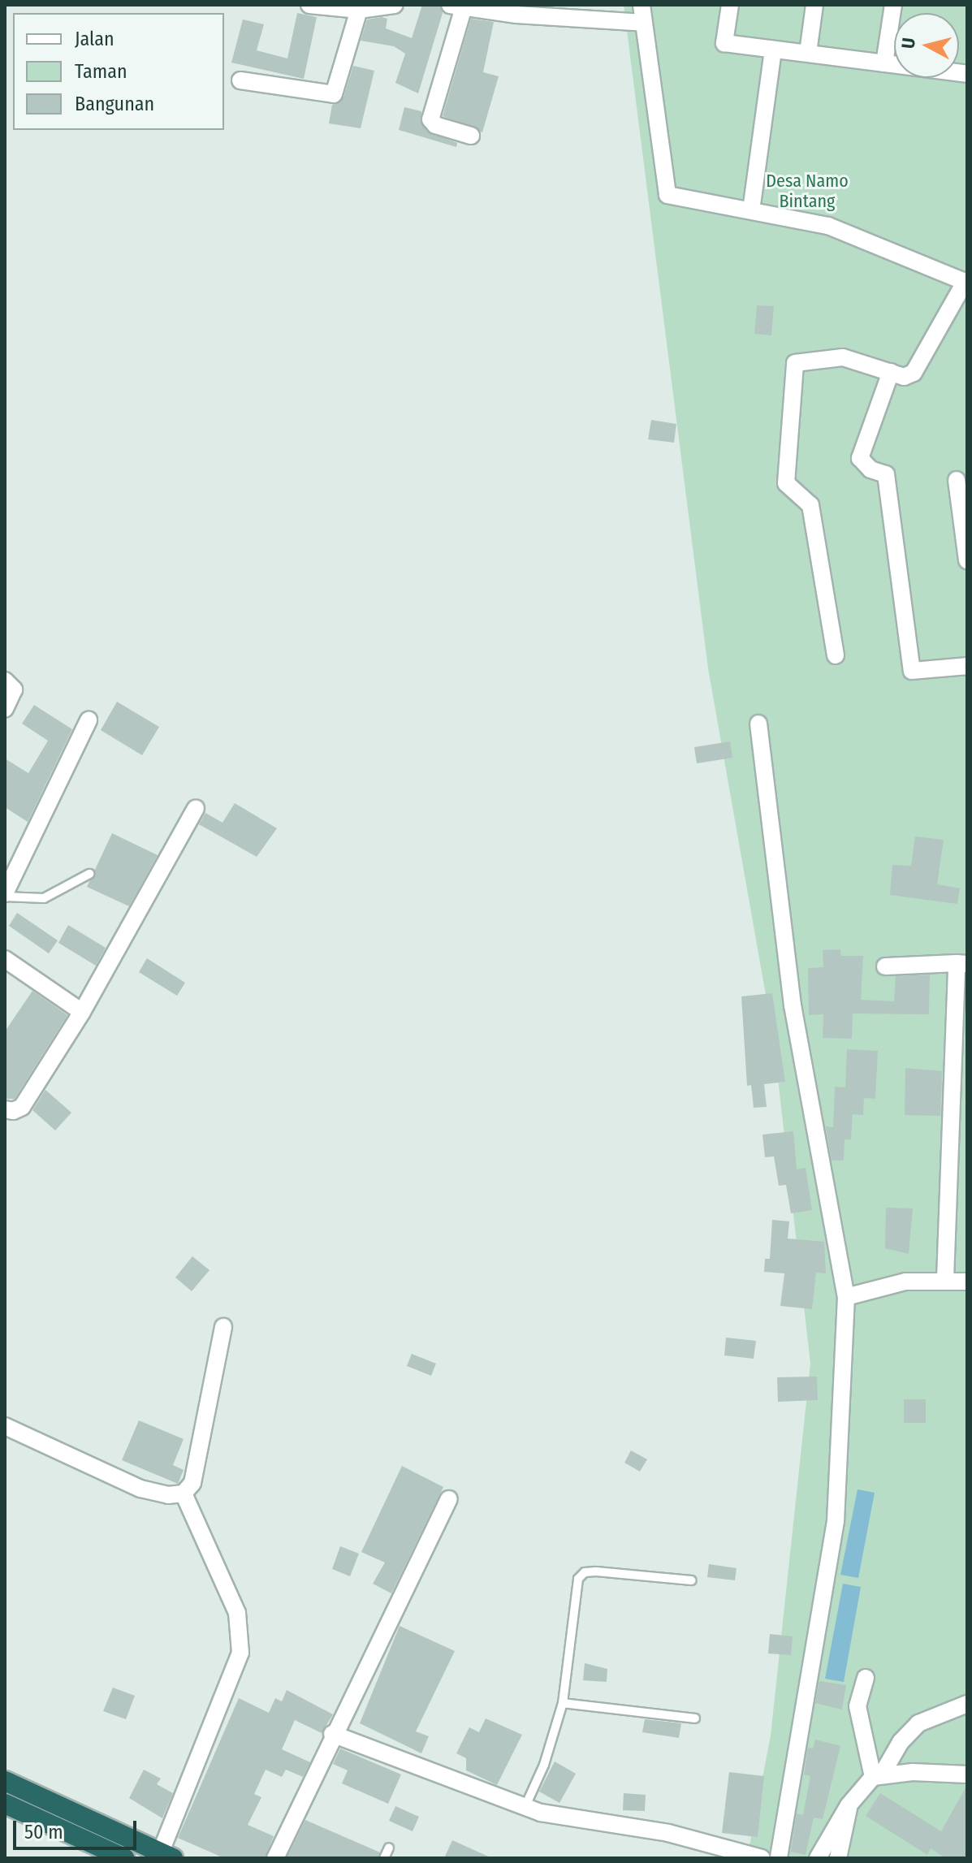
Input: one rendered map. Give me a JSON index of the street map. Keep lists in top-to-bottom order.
{
  "parks": ["Desa Namo Bintang"],
  "legend": ["Jalan", "Taman", "Bangunan"],
  "scale_bar": "50 m",
  "north": "left"
}
